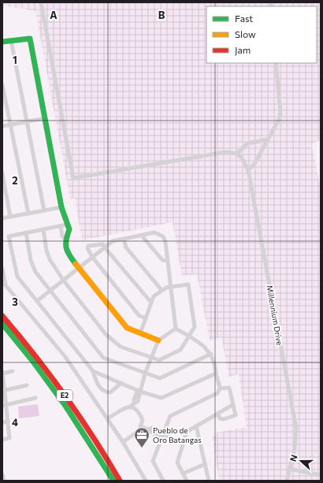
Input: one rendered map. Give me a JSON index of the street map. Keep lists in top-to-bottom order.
{
  "streets": {
    "main road": ["E2"],
    "street": ["Millennium Drive"]
  },
  "places": {
    "office": ["Pueblo de Oro Batangas"]
  },
  "legend": ["Fast", "Slow", "Jam"],
  "north": "left",
  "grid": {
    "columns": ["A", "B"],
    "rows": [
      "1",
      "2",
      "3",
      "4"
    ]
  }
}
